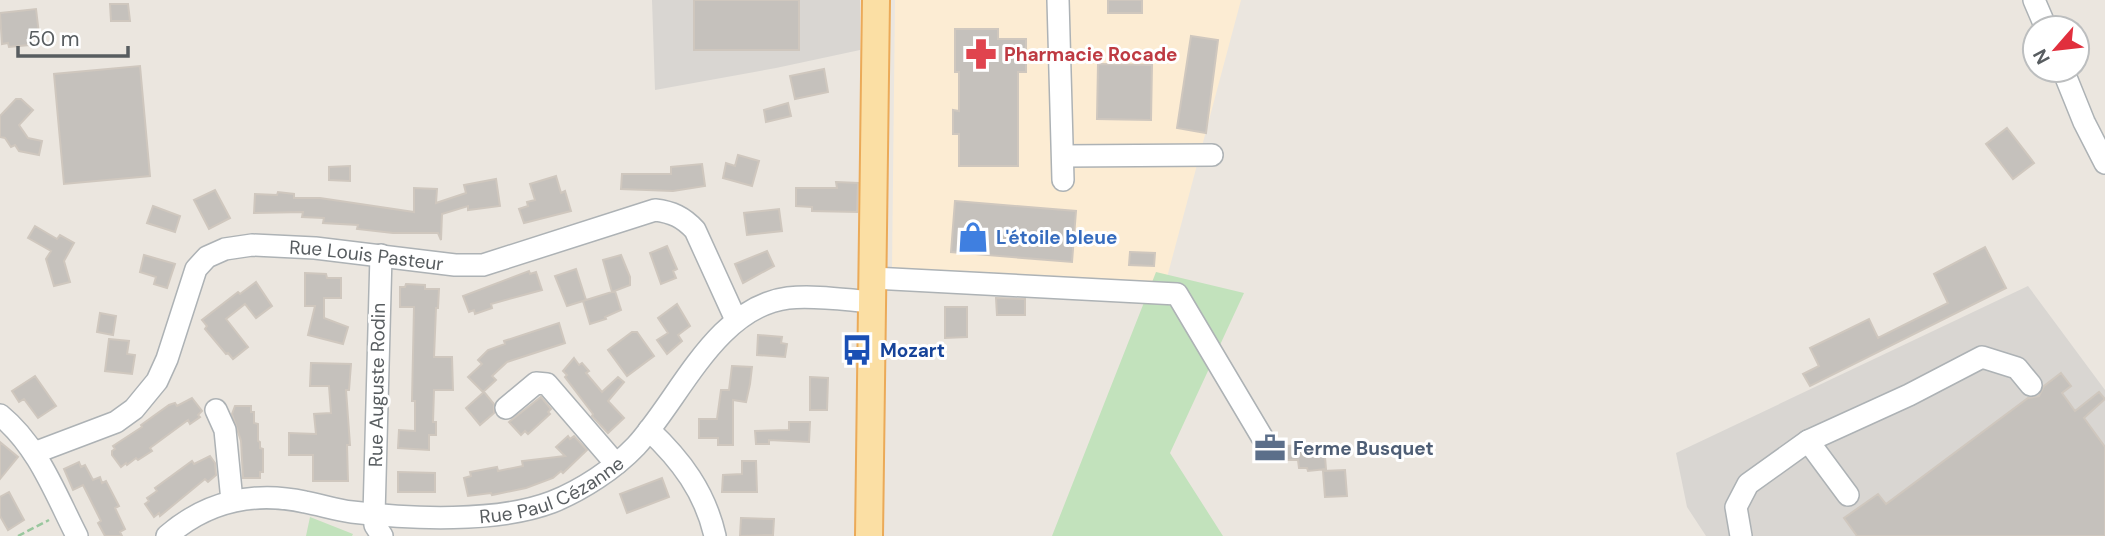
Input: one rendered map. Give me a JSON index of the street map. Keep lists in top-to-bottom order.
{
  "streets": {
    "street": ["Rue Louis Pasteur", "Rue Auguste Rodin", "Rue Paul Cézanne"]
  },
  "crossings": [
    ["Rue Louis Pasteur", "Rue Auguste Rodin"],
    ["Rue Louis Pasteur", "Rue Paul Cézanne"],
    ["Rue Auguste Rodin", "Rue Paul Cézanne"]
  ],
  "places": {
    "pharmacy": ["Pharmacie Rocade"],
    "shop": ["L'étoile bleue"],
    "bus stop": ["Mozart"],
    "office": ["Ferme Busquet"]
  },
  "scale_bar": "50 m",
  "north": "bottom left"
}
